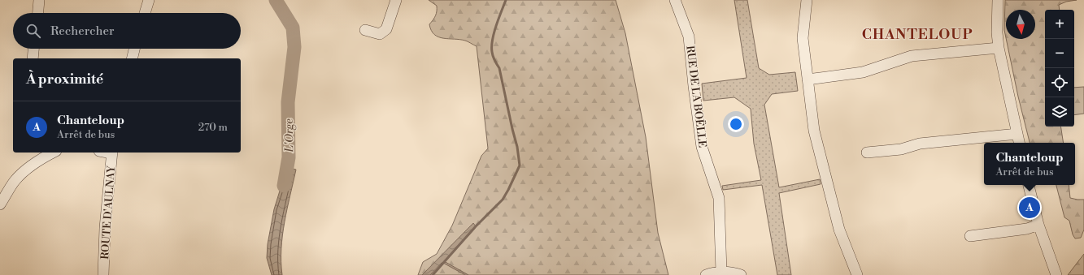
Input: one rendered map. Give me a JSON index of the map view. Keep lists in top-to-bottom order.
{
  "streets": {
    "street": ["RUE DE LA BOËLLE", "ROUTE D'AULNAY"]
  },
  "districts": ["CHANTELOUP"],
  "water": ["L'Orge"],
  "north": "bottom",
  "page": {
    "map_buttons": ["+", "−"],
    "search": "Rechercher",
    "heading": "À proximité",
    "list": [
      {
        "mark": "A",
        "name": "Chanteloup",
        "note": "Arrêt de bus",
        "value": "270 m"
      }
    ],
    "popup": ["Chanteloup", "Arrêt de bus"],
    "pins": "A"
  }
}
